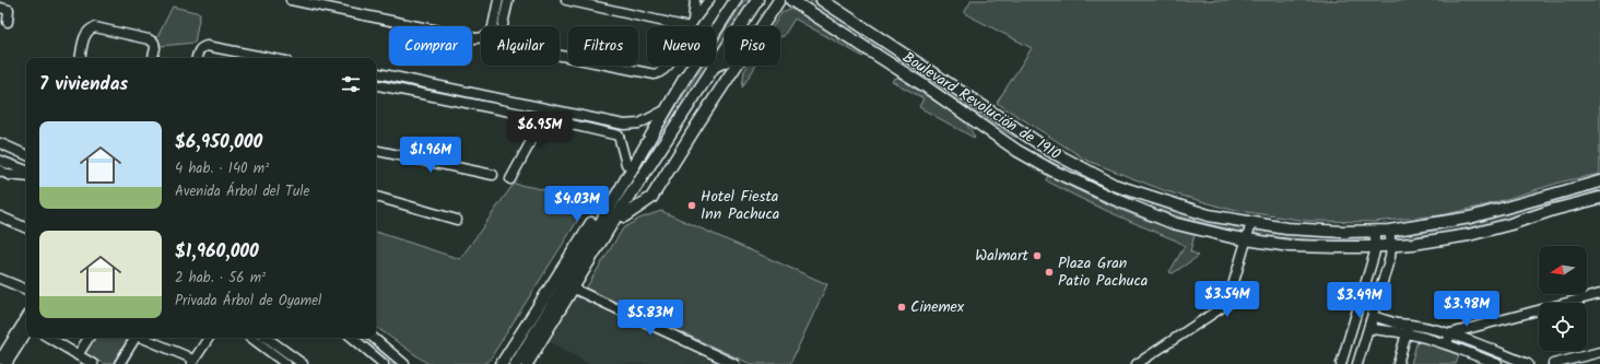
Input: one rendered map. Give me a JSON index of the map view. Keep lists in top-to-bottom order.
{
  "streets": {
    "main road": ["Boulevard Revolución de 1910"]
  },
  "places": [
    "Hotel Fiesta Inn Pachuca",
    "Walmart",
    "Plaza Gran Patio Pachuca",
    "Cinemex"
  ],
  "north": "left",
  "page": {
    "chip": [
      "Comprar",
      "Alquilar",
      "Filtros",
      "Nuevo",
      "Piso"
    ],
    "heading": "7 viviendas",
    "list": [
      {
        "name": "$6,950,000",
        "note": "4 hab. · 140 m² · Avenida Árbol del Tule"
      },
      {
        "name": "$1,960,000",
        "note": "2 hab. · 56 m² · Privada Árbol de Oyamel"
      }
    ],
    "price": [
      "$6.95M",
      "$1.96M",
      "$4.03M",
      "$3.54M",
      "$3.49M",
      "$3.98M",
      "$5.83M"
    ]
  }
}
